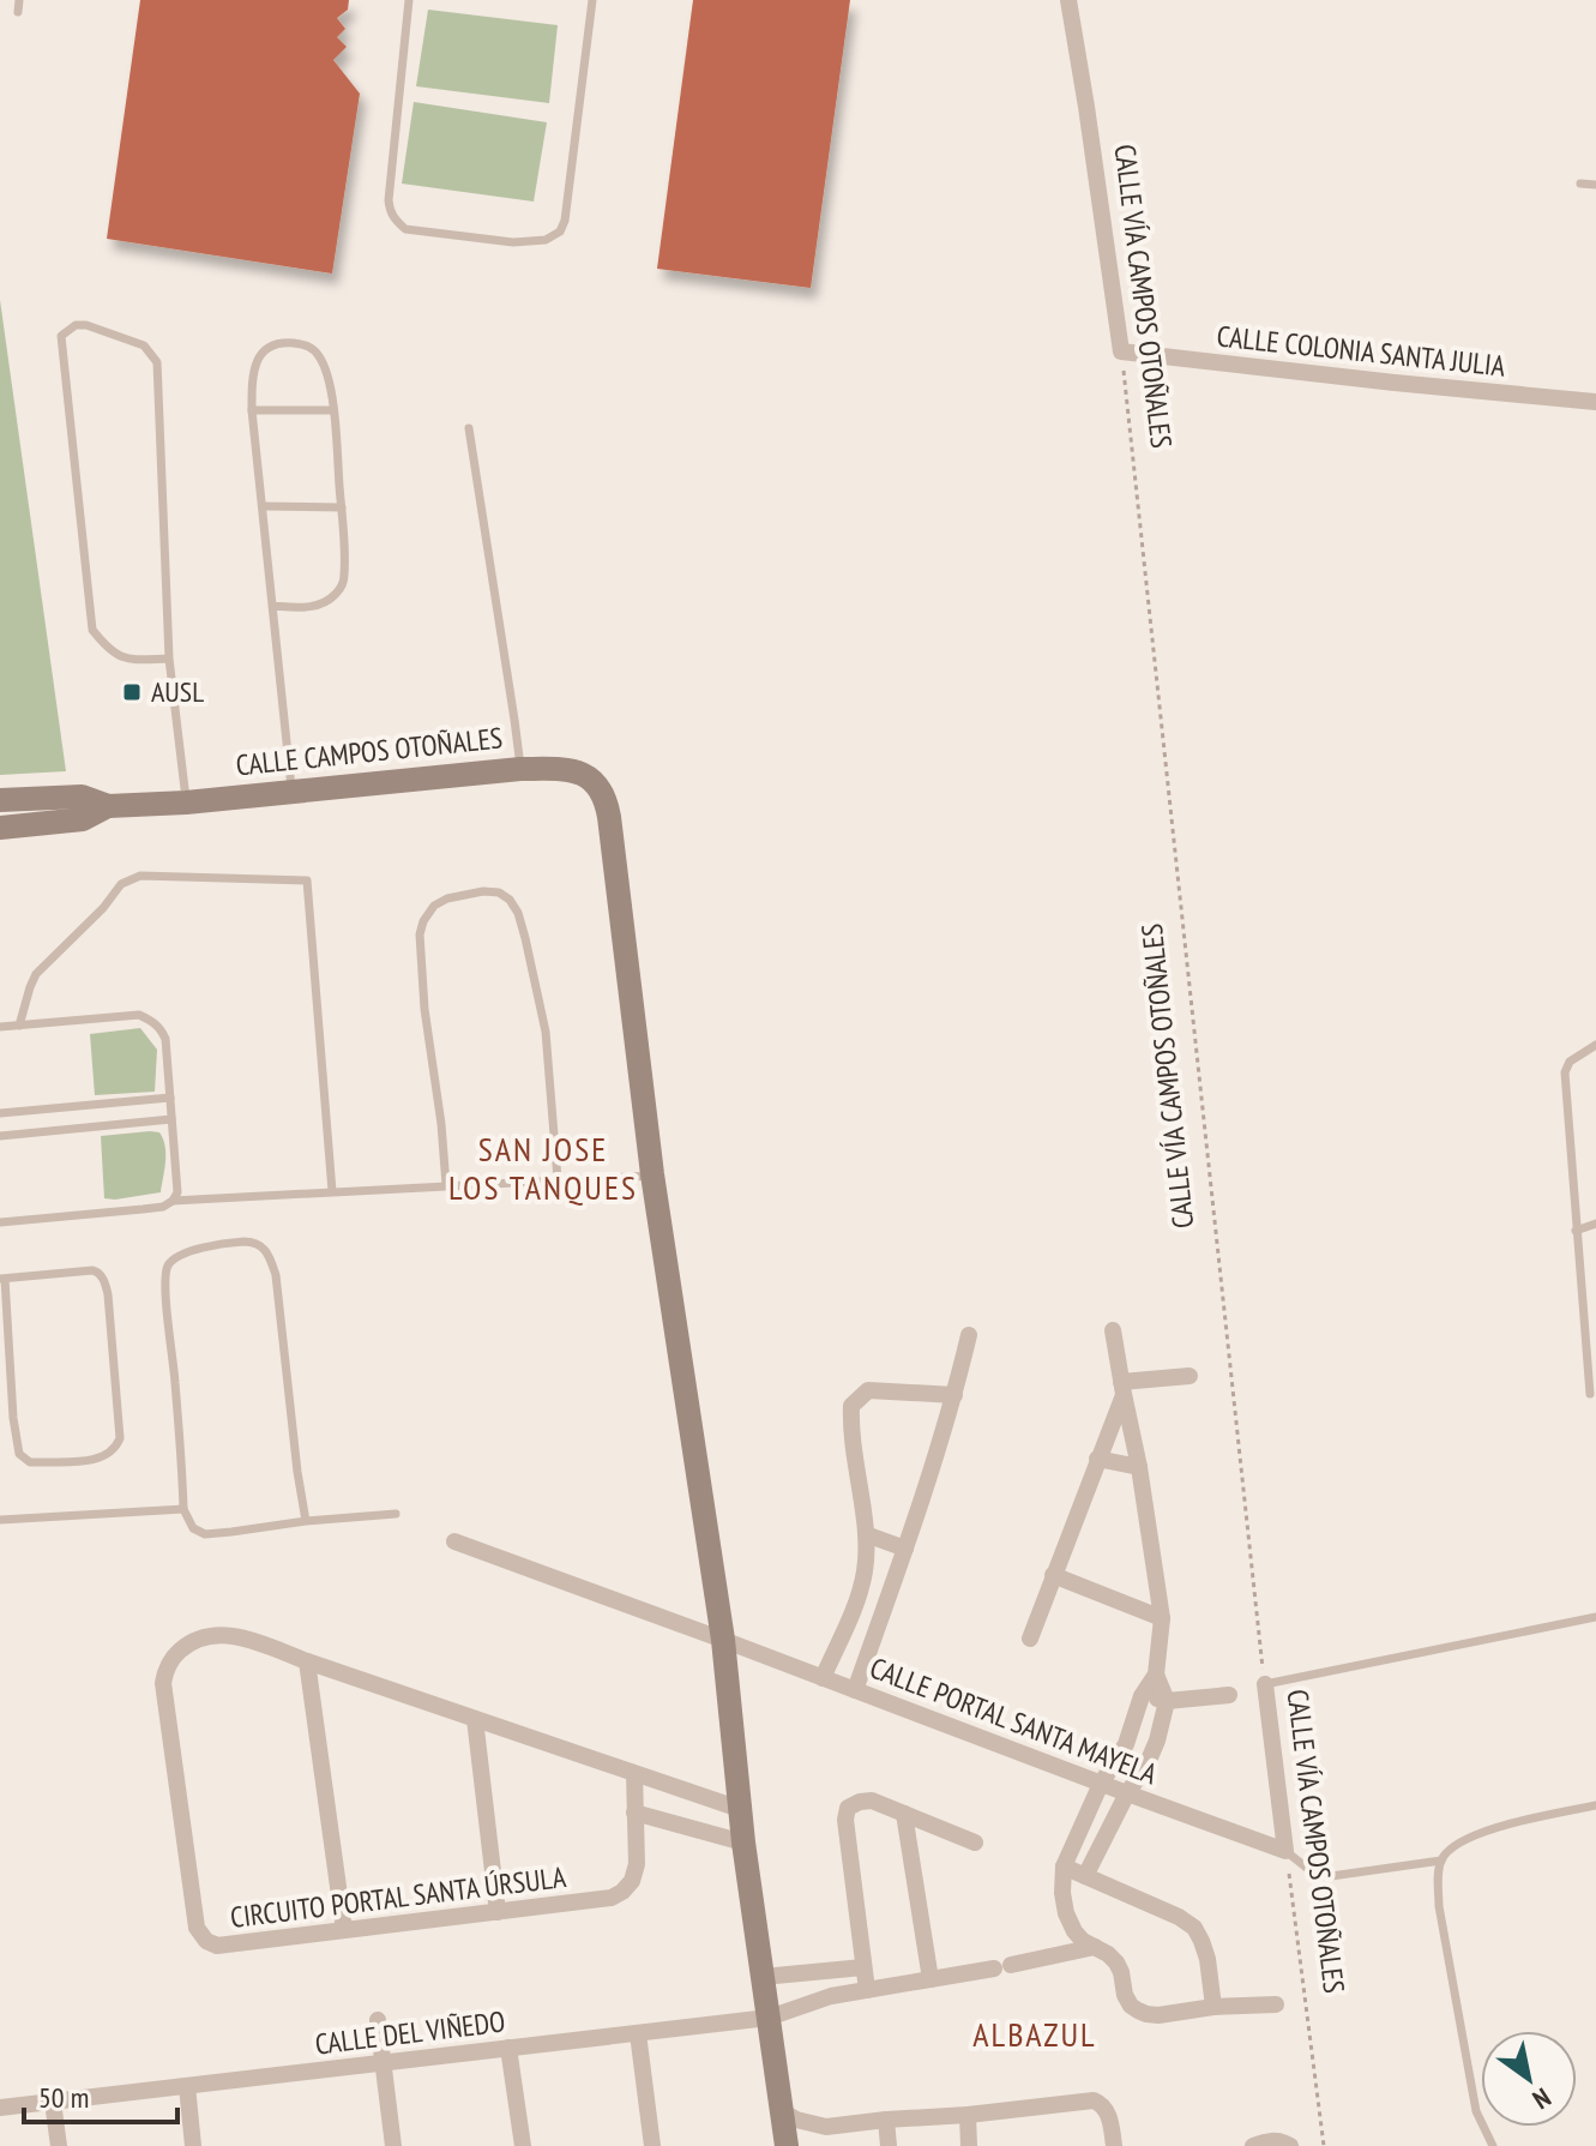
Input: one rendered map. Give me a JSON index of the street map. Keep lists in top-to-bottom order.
{
  "streets": {
    "street": [
      "CALLE VÍA CAMPOS OTOÑALES",
      "CALLE COLONIA SANTA JULIA",
      "CALLE CAMPOS OTOÑALES",
      "CALLE PORTAL SANTA MAYELA",
      "CIRCUITO PORTAL SANTA ÚRSULA",
      "CALLE DEL VIÑEDO"
    ]
  },
  "crossings": [
    ["CALLE VÍA CAMPOS OTOÑALES", "CALLE COLONIA SANTA JULIA"],
    ["CALLE VÍA CAMPOS OTOÑALES", "CALLE PORTAL SANTA MAYELA"]
  ],
  "districts": ["SAN JOSE LOS TANQUES", "ALBAZUL"],
  "places": {
    "transit": ["AUSL"]
  },
  "scale_bar": "50 m",
  "north": "bottom right"
}
